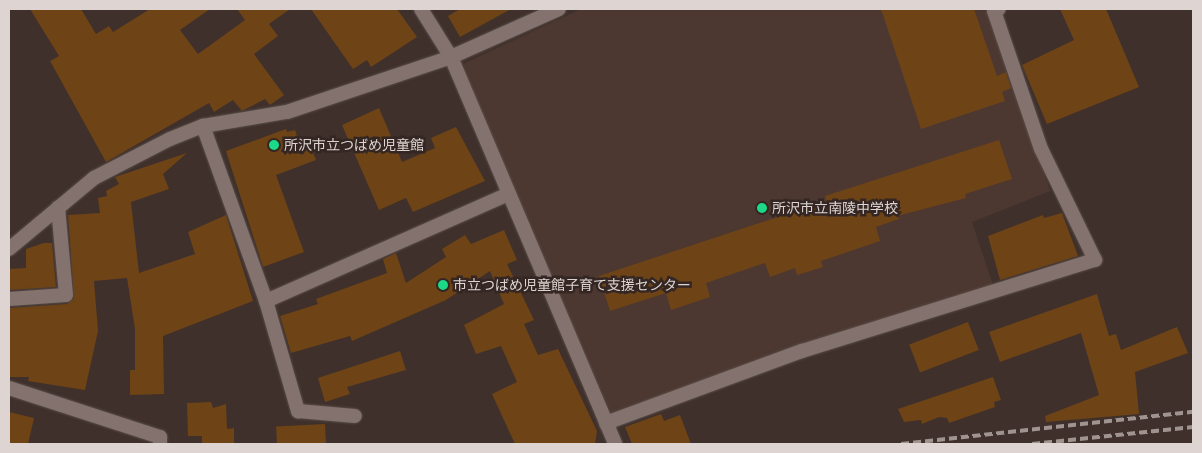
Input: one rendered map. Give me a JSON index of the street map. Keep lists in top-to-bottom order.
{
  "places": ["所沢市立つばめ児童館", "所沢市立南陵中学校", "市立つばめ児童館子育て支援センター"]
}
